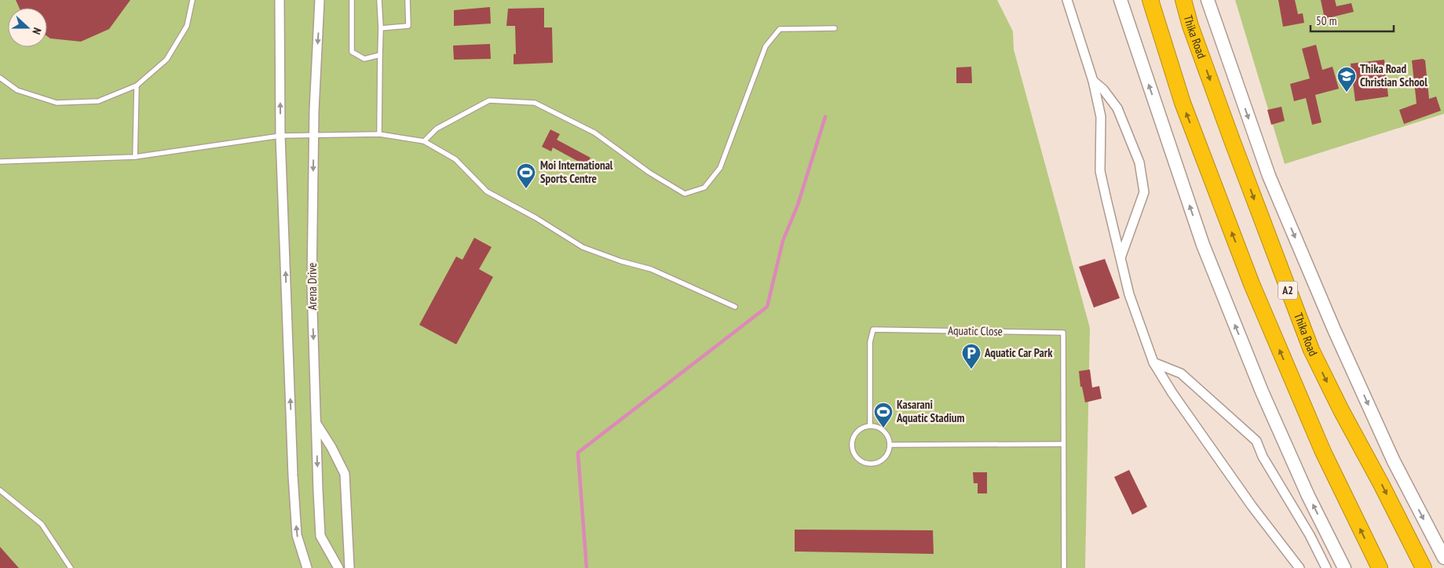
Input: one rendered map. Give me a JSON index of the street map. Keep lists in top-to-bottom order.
{
  "streets": {
    "highway": ["Thika Road", "A2"],
    "street": ["Arena Drive"],
    "lane": ["Aquatic Close"]
  },
  "places": {
    "school or university": ["Thika Road Christian School"],
    "sports": ["Moi International Sports Centre", "Kasarani Aquatic Stadium"],
    "parking": ["Aquatic Car Park"]
  },
  "scale_bar": "50 m",
  "north": "right"
}
